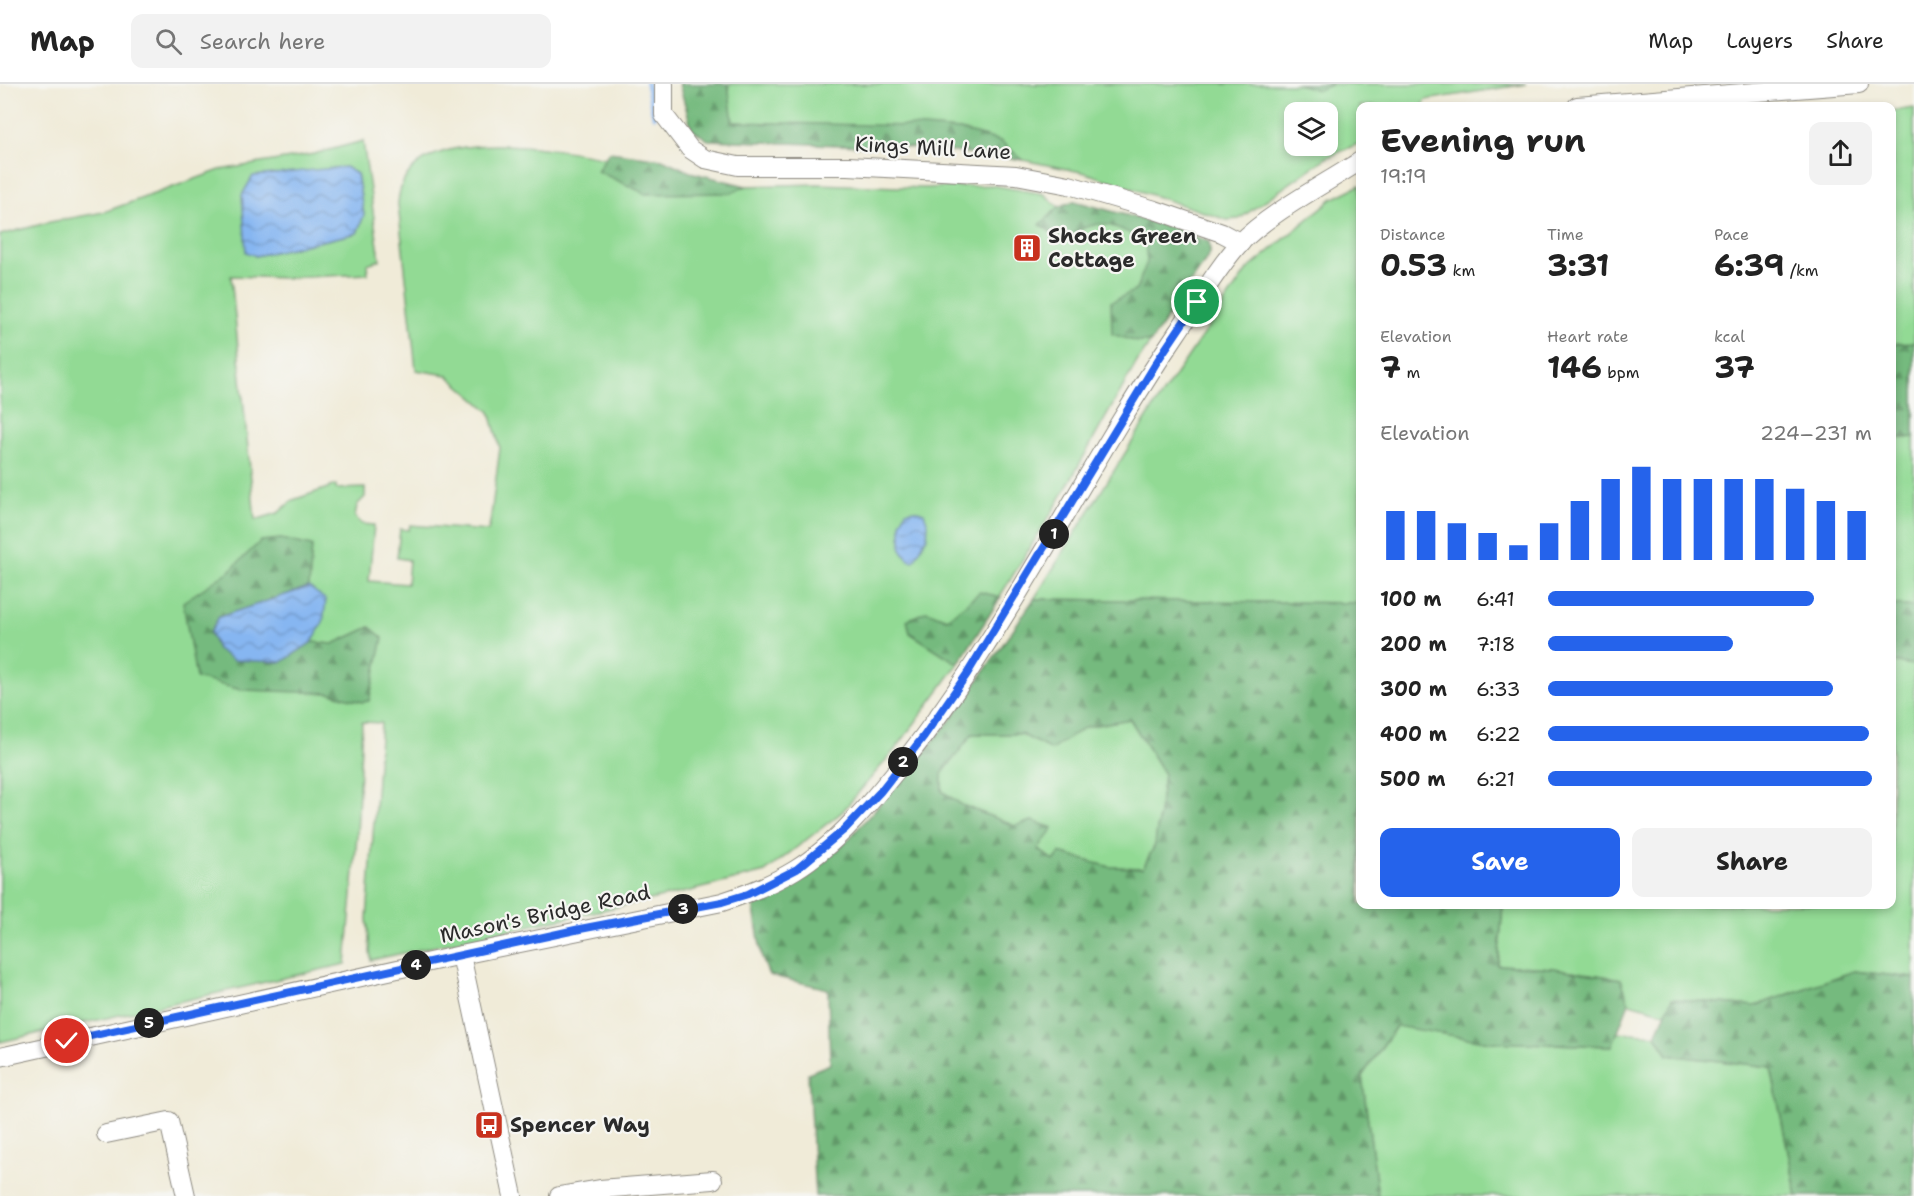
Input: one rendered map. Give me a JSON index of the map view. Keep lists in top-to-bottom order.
{
  "streets": {
    "street": ["Kings Mill Lane", "Mason's Bridge Road"]
  },
  "crossings": [
    ["Kings Mill Lane", "Mason's Bridge Road"]
  ],
  "places": {
    "building": ["Shocks Green Cottage"],
    "bus stop": ["Spencer Way"]
  },
  "page": {
    "header": "Map",
    "search": "Search here",
    "nav": ["Map", "Layers", "Share"],
    "heading": ["Evening run", "19:19"],
    "stats": [
      ["Distance", "0.53 km"],
      ["Time", "3:31"],
      ["Pace", "6:39 /km"],
      ["Elevation", "7 m"],
      ["Heart rate", "146 bpm"],
      ["kcal", "37"]
    ],
    "chart": ["Elevation", "224–231 m"],
    "pins": [
      "1",
      "2",
      "3",
      "4",
      "5"
    ],
    "list": [
      {
        "name": "100 m",
        "note": "6:41"
      },
      {
        "name": "200 m",
        "note": "7:18"
      },
      {
        "name": "300 m",
        "note": "6:33"
      },
      {
        "name": "400 m",
        "note": "6:22"
      },
      {
        "name": "500 m",
        "note": "6:21"
      }
    ],
    "buttons": ["Save", "Share"]
  }
}
